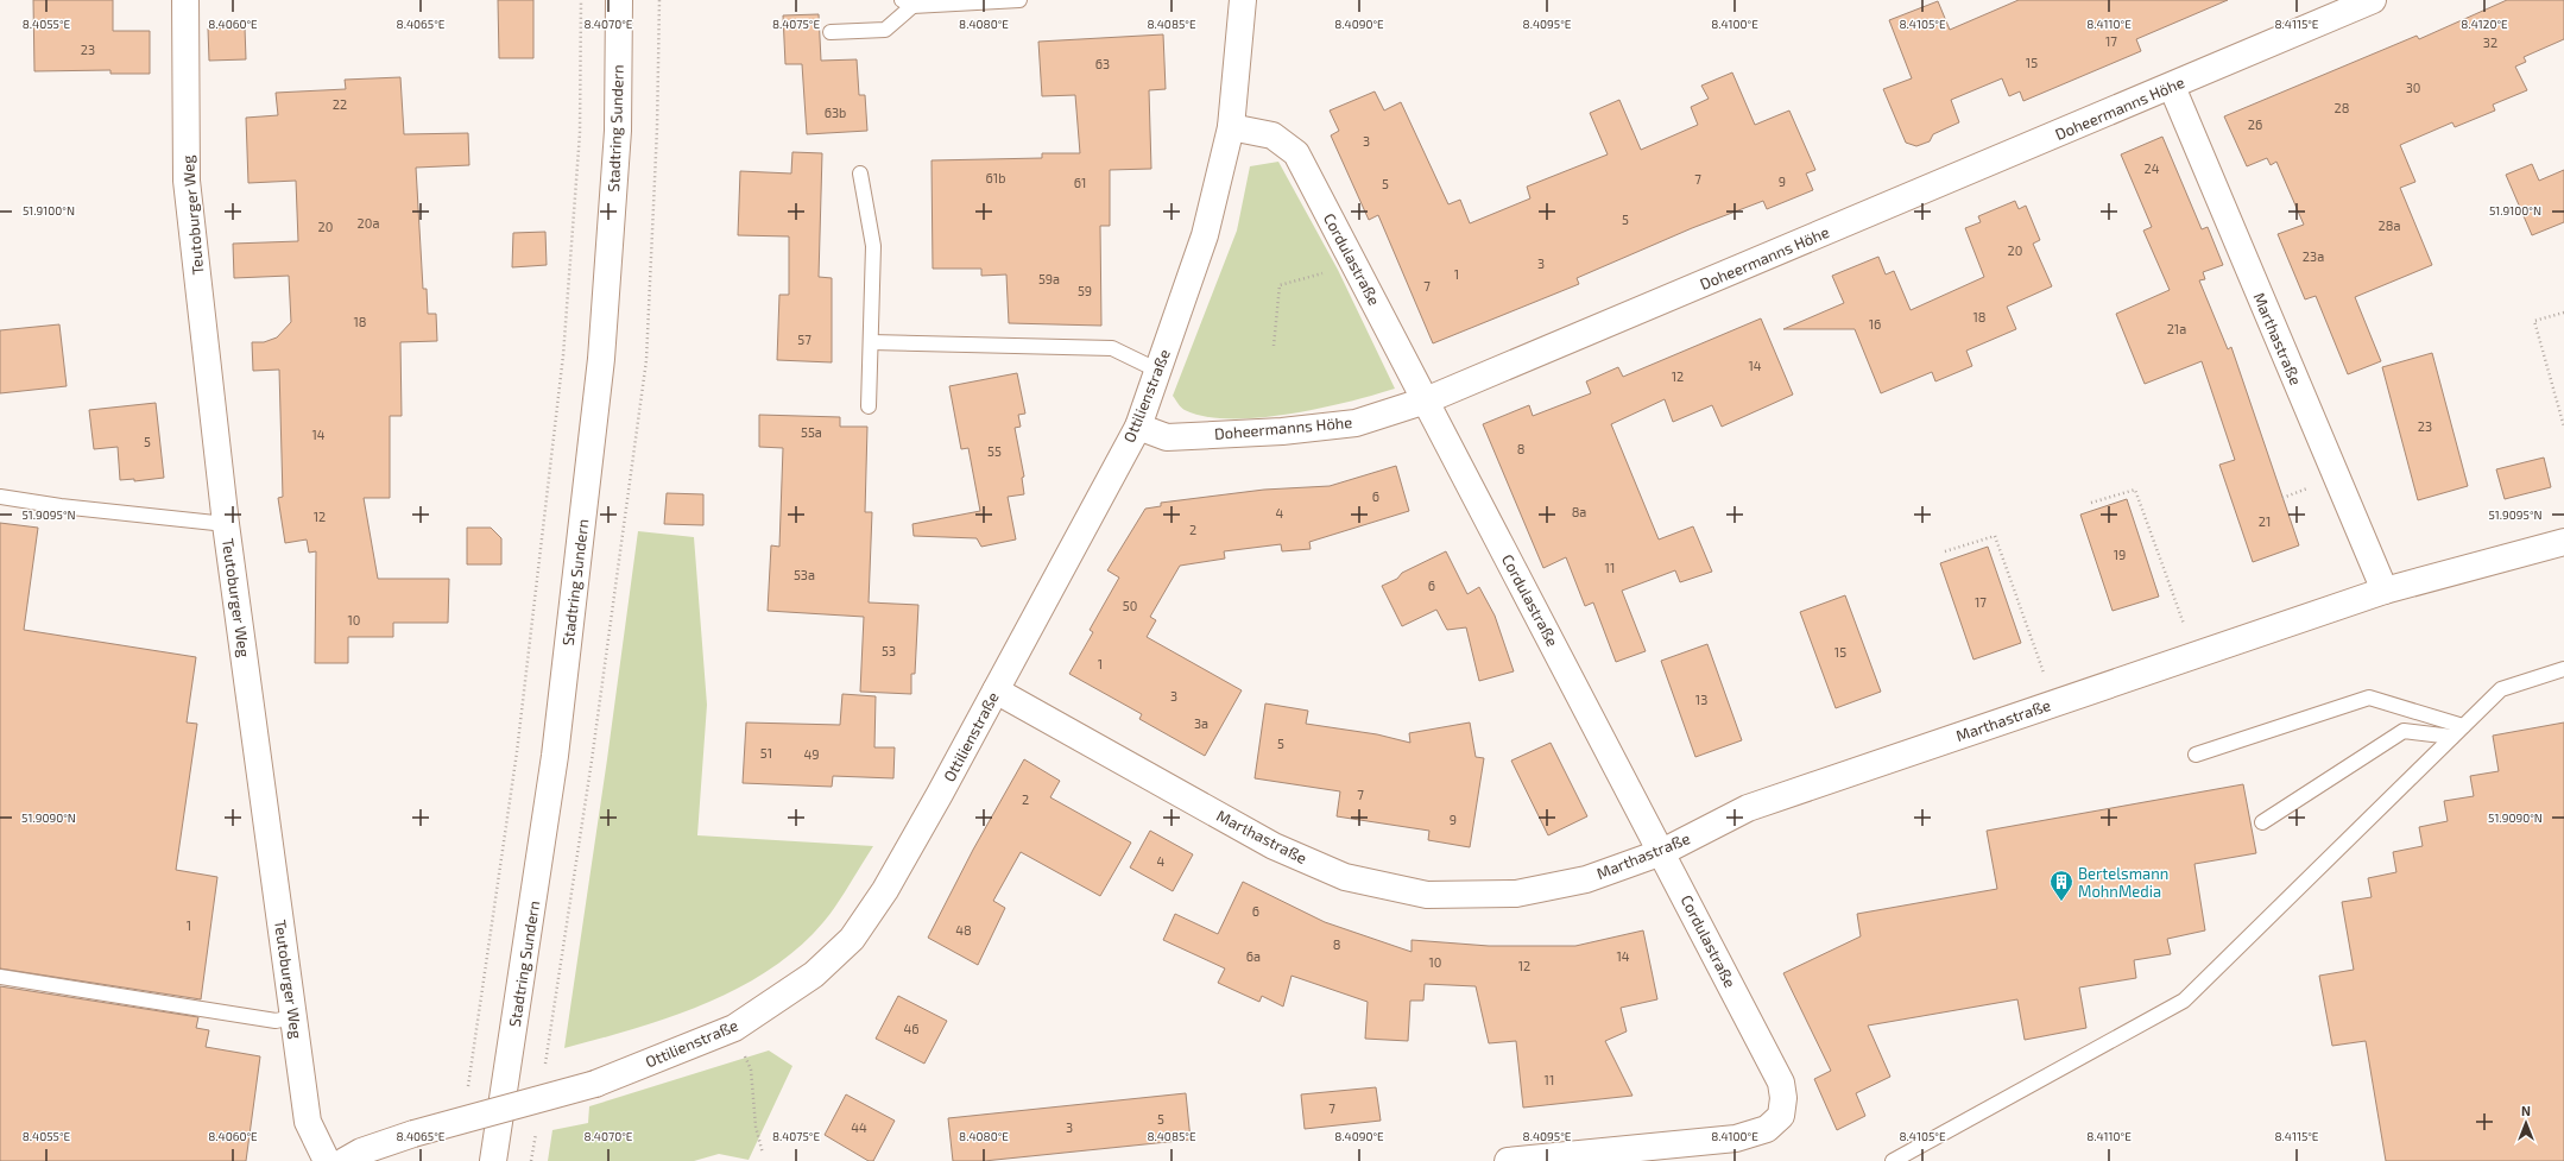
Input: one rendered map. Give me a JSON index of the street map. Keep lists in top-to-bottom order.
{
  "streets": {
    "street": [
      "Doheermanns Höhe",
      "Stadtring Sundern",
      "Teutoburger Weg",
      "Cordulastraße",
      "Marthastraße",
      "Ottilienstraße"
    ]
  },
  "crossings": [
    ["Doheermanns Höhe", "Cordulastraße"],
    ["Doheermanns Höhe", "Marthastraße"],
    ["Doheermanns Höhe", "Ottilienstraße"],
    ["Cordulastraße", "Marthastraße"],
    ["Cordulastraße", "Ottilienstraße"],
    ["Marthastraße", "Ottilienstraße"]
  ],
  "places": {
    "building": ["Bertelsmann MohnMedia"]
  },
  "house_numbers": [
    "17",
    "32",
    "23",
    "15",
    "63",
    "30",
    "22",
    "28",
    "63b",
    "26",
    "3",
    "24",
    "61b",
    "7",
    "9",
    "61",
    "5",
    "5",
    "20a",
    "28a",
    "20",
    "20",
    "23a",
    "3",
    "1",
    "59a",
    "7",
    "59",
    "18",
    "18",
    "16",
    "21a",
    "57",
    "14",
    "12",
    "23",
    "55a",
    "14",
    "5",
    "8",
    "55",
    "6",
    "8a",
    "4",
    "12",
    "21",
    "2",
    "19",
    "11",
    "53a",
    "6",
    "17",
    "50",
    "10",
    "53",
    "15",
    "1",
    "3",
    "13",
    "3a",
    "5",
    "51",
    "49",
    "7",
    "2",
    "9",
    "4",
    "6",
    "1",
    "48",
    "8",
    "6a",
    "14",
    "10",
    "12",
    "46",
    "11",
    "7",
    "5",
    "44",
    "3"
  ],
  "north": "top",
  "coordinates": [
    "8.4055°E",
    "8.4060°E",
    "8.4065°E",
    "8.4070°E",
    "8.4075°E",
    "8.4080°E",
    "8.4085°E",
    "8.4090°E",
    "8.4095°E",
    "8.4100°E",
    "8.4105°E",
    "8.4110°E",
    "8.4115°E",
    "8.4120°E",
    "51.9100°N",
    "51.9095°N",
    "51.9090°N"
  ]
}
